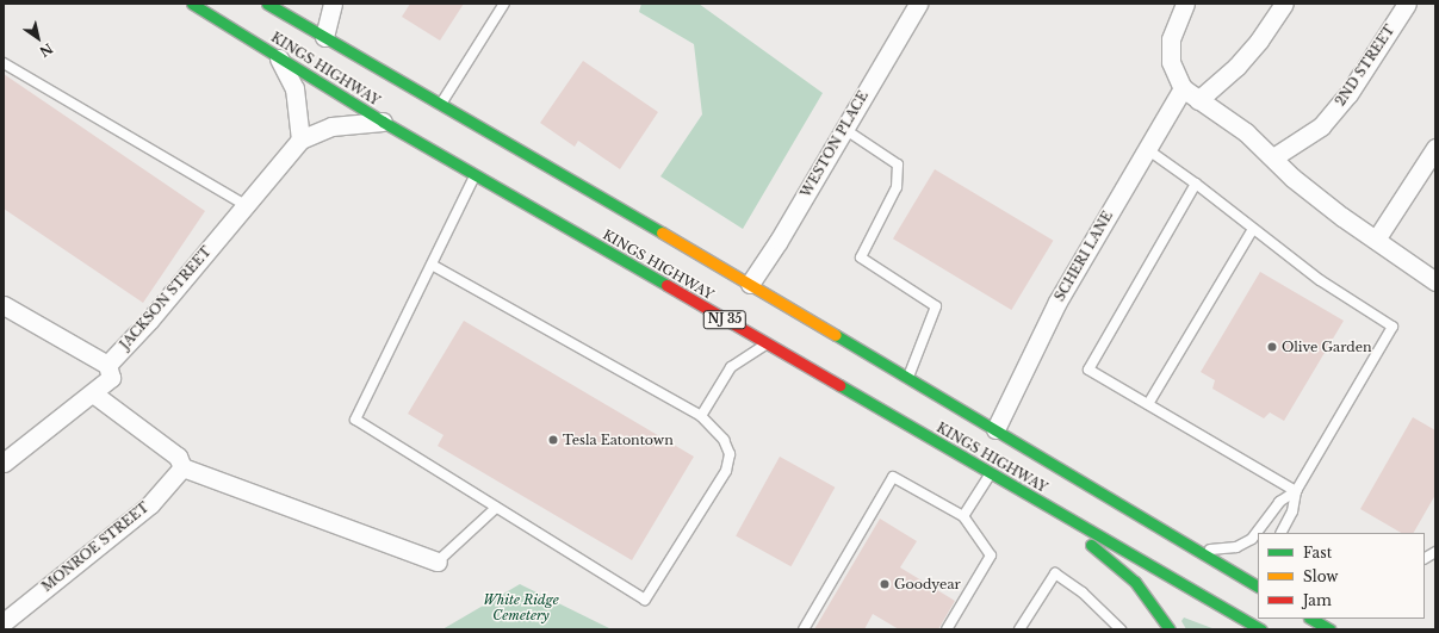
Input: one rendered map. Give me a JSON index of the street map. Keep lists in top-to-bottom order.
{
  "streets": {
    "main road": ["KINGS HIGHWAY", "NJ 35"],
    "street": [
      "2ND STREET",
      "WESTON PLACE",
      "SCHERI LANE",
      "JACKSON STREET",
      "MONROE STREET"
    ]
  },
  "crossings": [
    ["KINGS HIGHWAY", "WESTON PLACE"],
    ["KINGS HIGHWAY", "SCHERI LANE"]
  ],
  "parks": ["White Ridge Cemetery"],
  "places": ["Olive Garden", "Tesla Eatontown", "Goodyear"],
  "legend": ["Fast", "Slow", "Jam"],
  "north": "bottom right"
}
